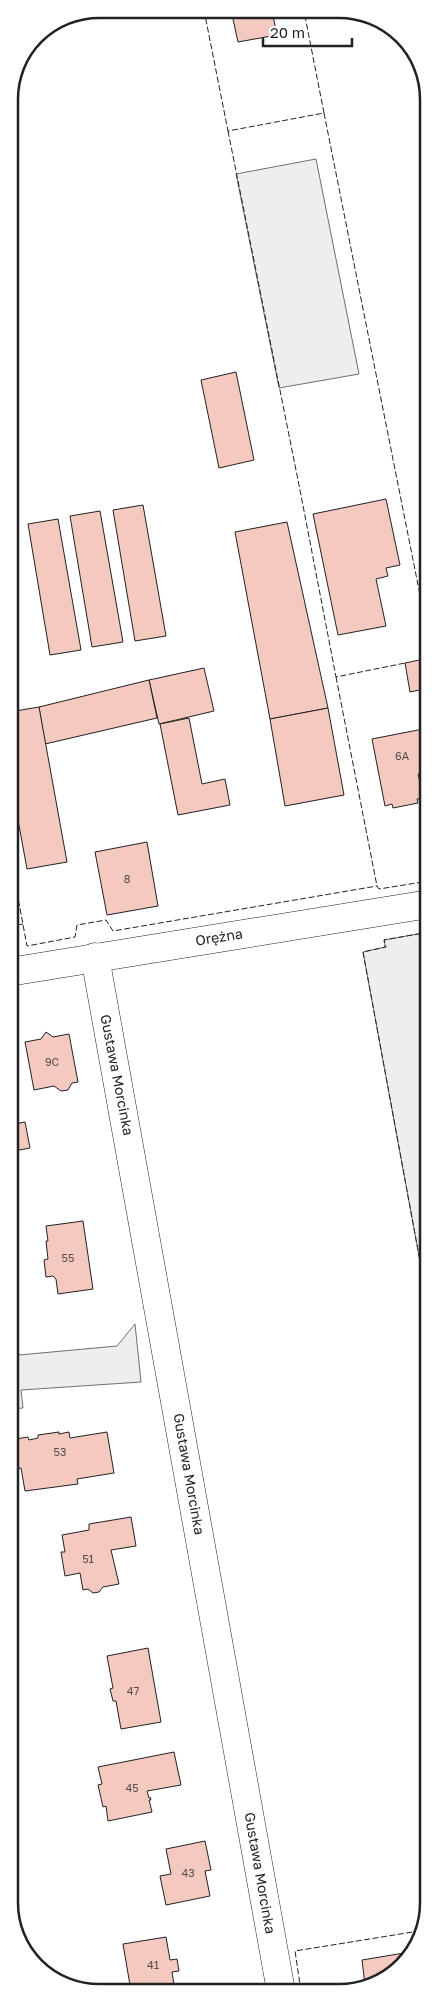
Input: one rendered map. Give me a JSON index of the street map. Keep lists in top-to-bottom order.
{
  "streets": {
    "street": ["Orężna", "Gustawa Morcinka"]
  },
  "crossings": [
    ["Orężna", "Gustawa Morcinka"]
  ],
  "house_numbers": [
    "6A",
    "8",
    "9C",
    "55",
    "53",
    "51",
    "47",
    "45",
    "43",
    "41"
  ],
  "scale_bar": "20 m"
}
